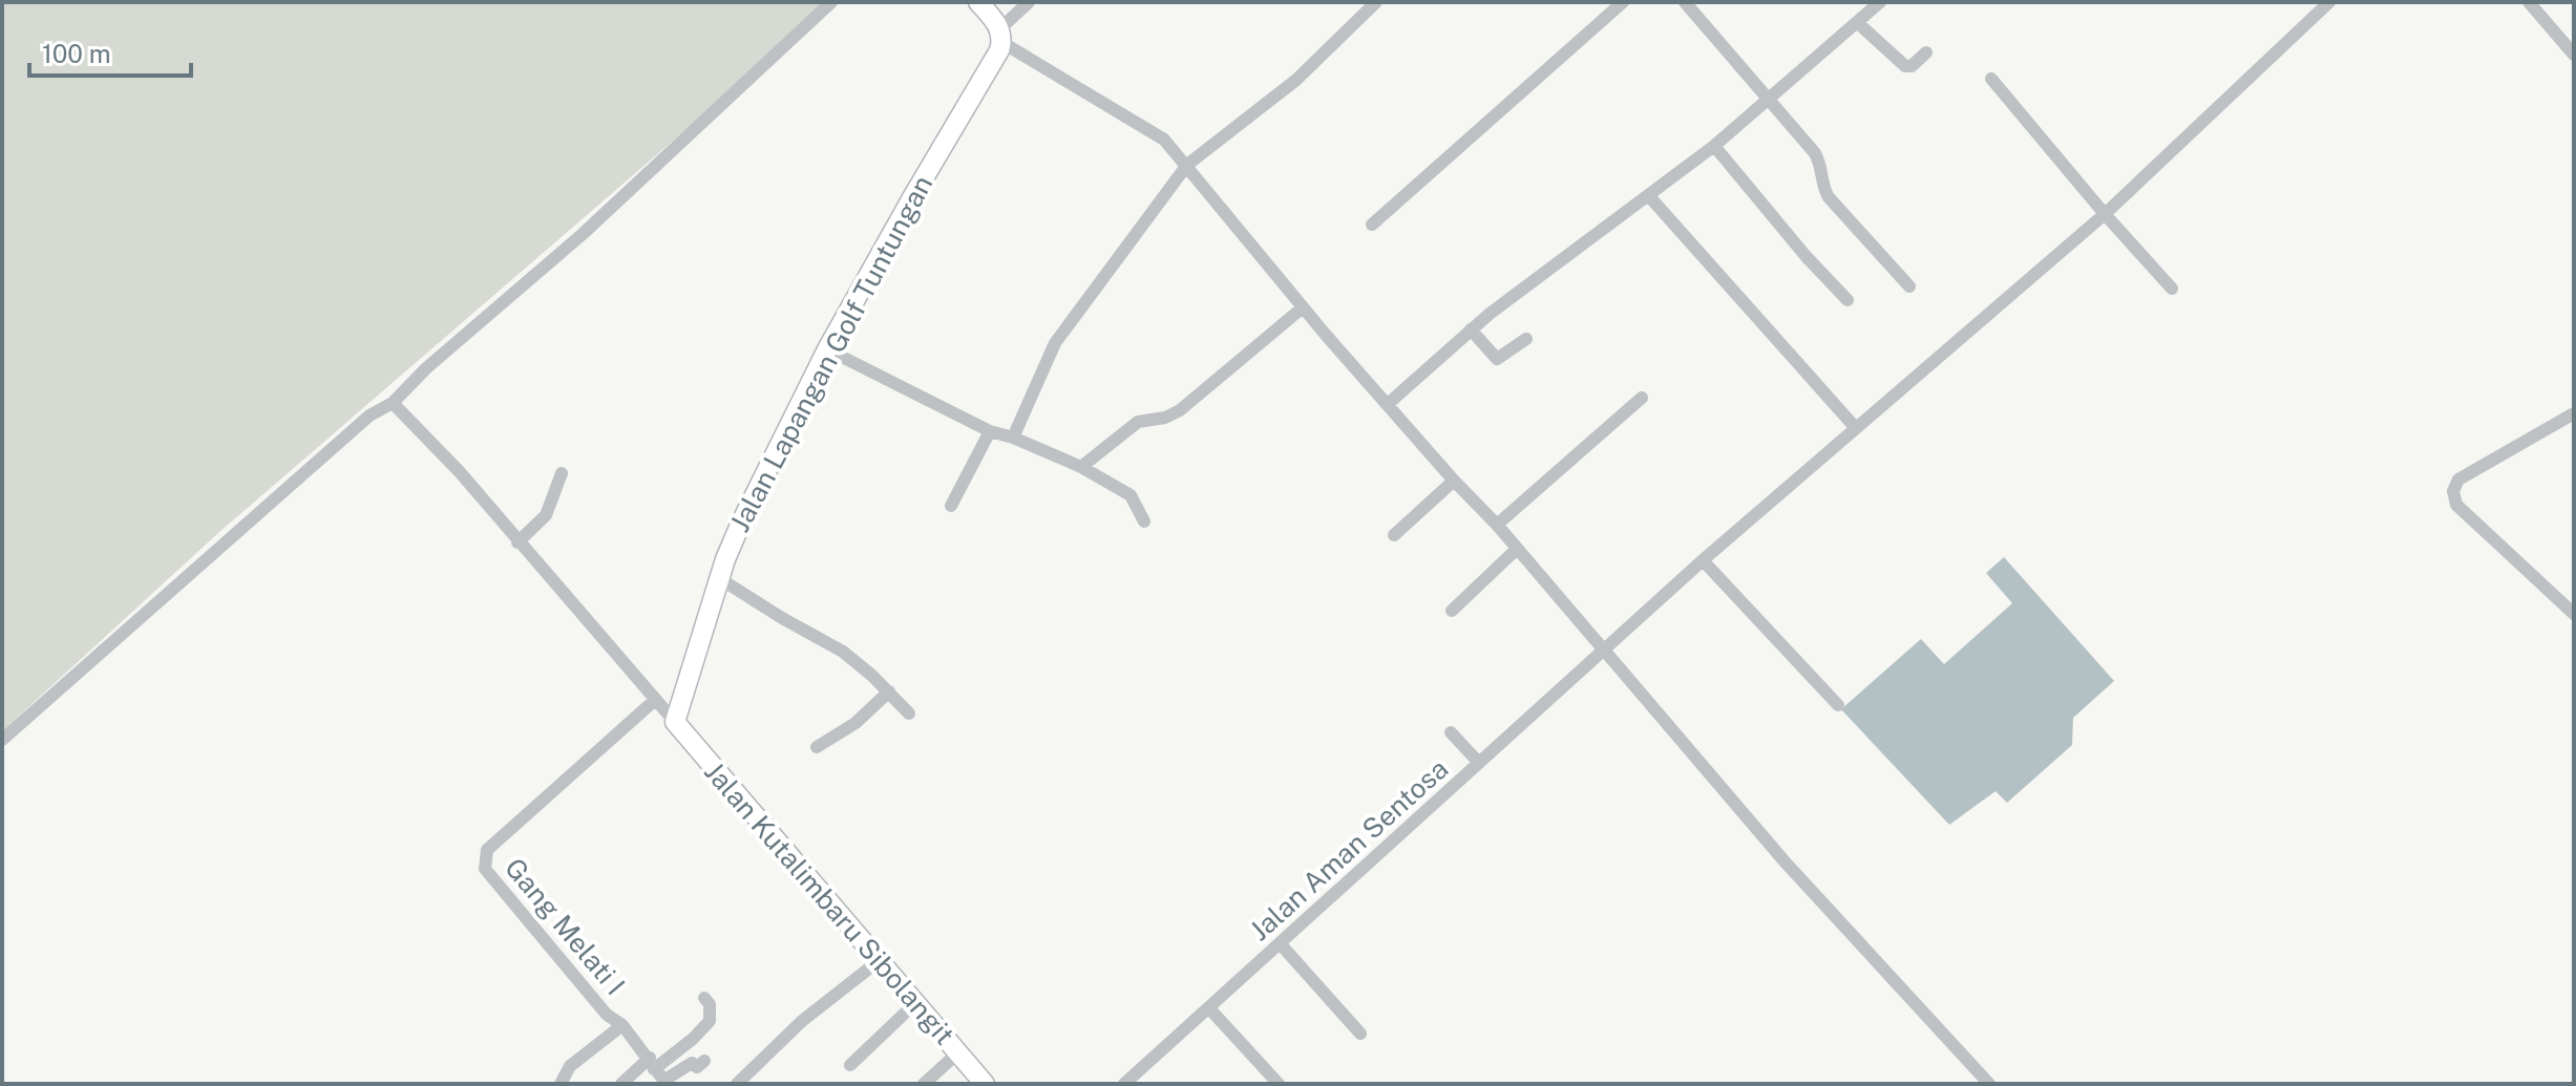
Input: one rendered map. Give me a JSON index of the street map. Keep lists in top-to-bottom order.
{
  "streets": {
    "street": [
      "Jalan Lapangan Golf Tuntungan",
      "Jalan Aman Sentosa",
      "Jalan Kutalimbaru Sibolangit",
      "Gang Melati I"
    ]
  },
  "crossings": [
    ["Jalan Lapangan Golf Tuntungan", "Jalan Kutalimbaru Sibolangit"]
  ],
  "scale_bar": "100 m"
}
